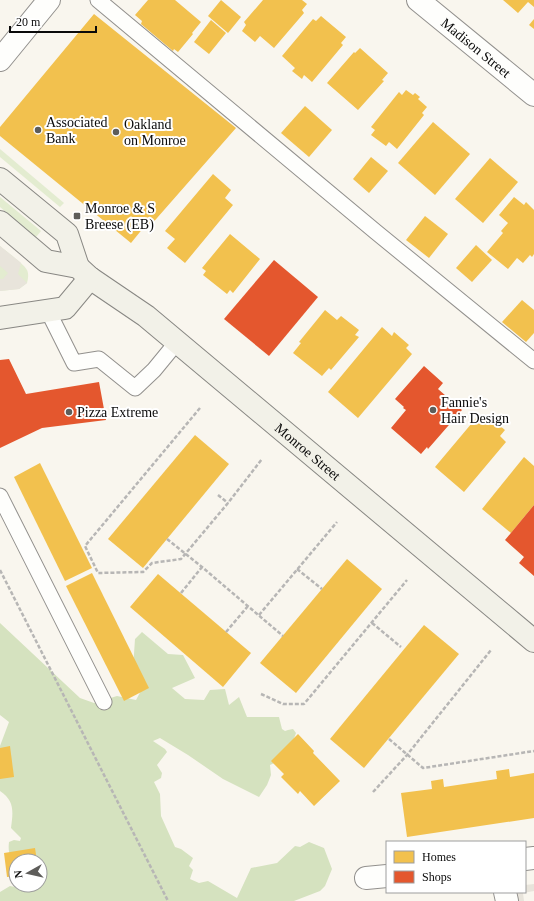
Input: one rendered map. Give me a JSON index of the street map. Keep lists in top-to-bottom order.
{
  "streets": {
    "main road": ["Monroe Street"],
    "street": ["Madison Street"]
  },
  "places": {
    "other": [
      "Associated Bank",
      "Oakland on Monroe",
      "Fannie's Hair Design",
      "Pizza Extreme"
    ],
    "transit": ["Monroe & S Breese (EB)"]
  },
  "legend": ["Homes", "Shops"],
  "scale_bar": "20 m",
  "north": "left"
}
